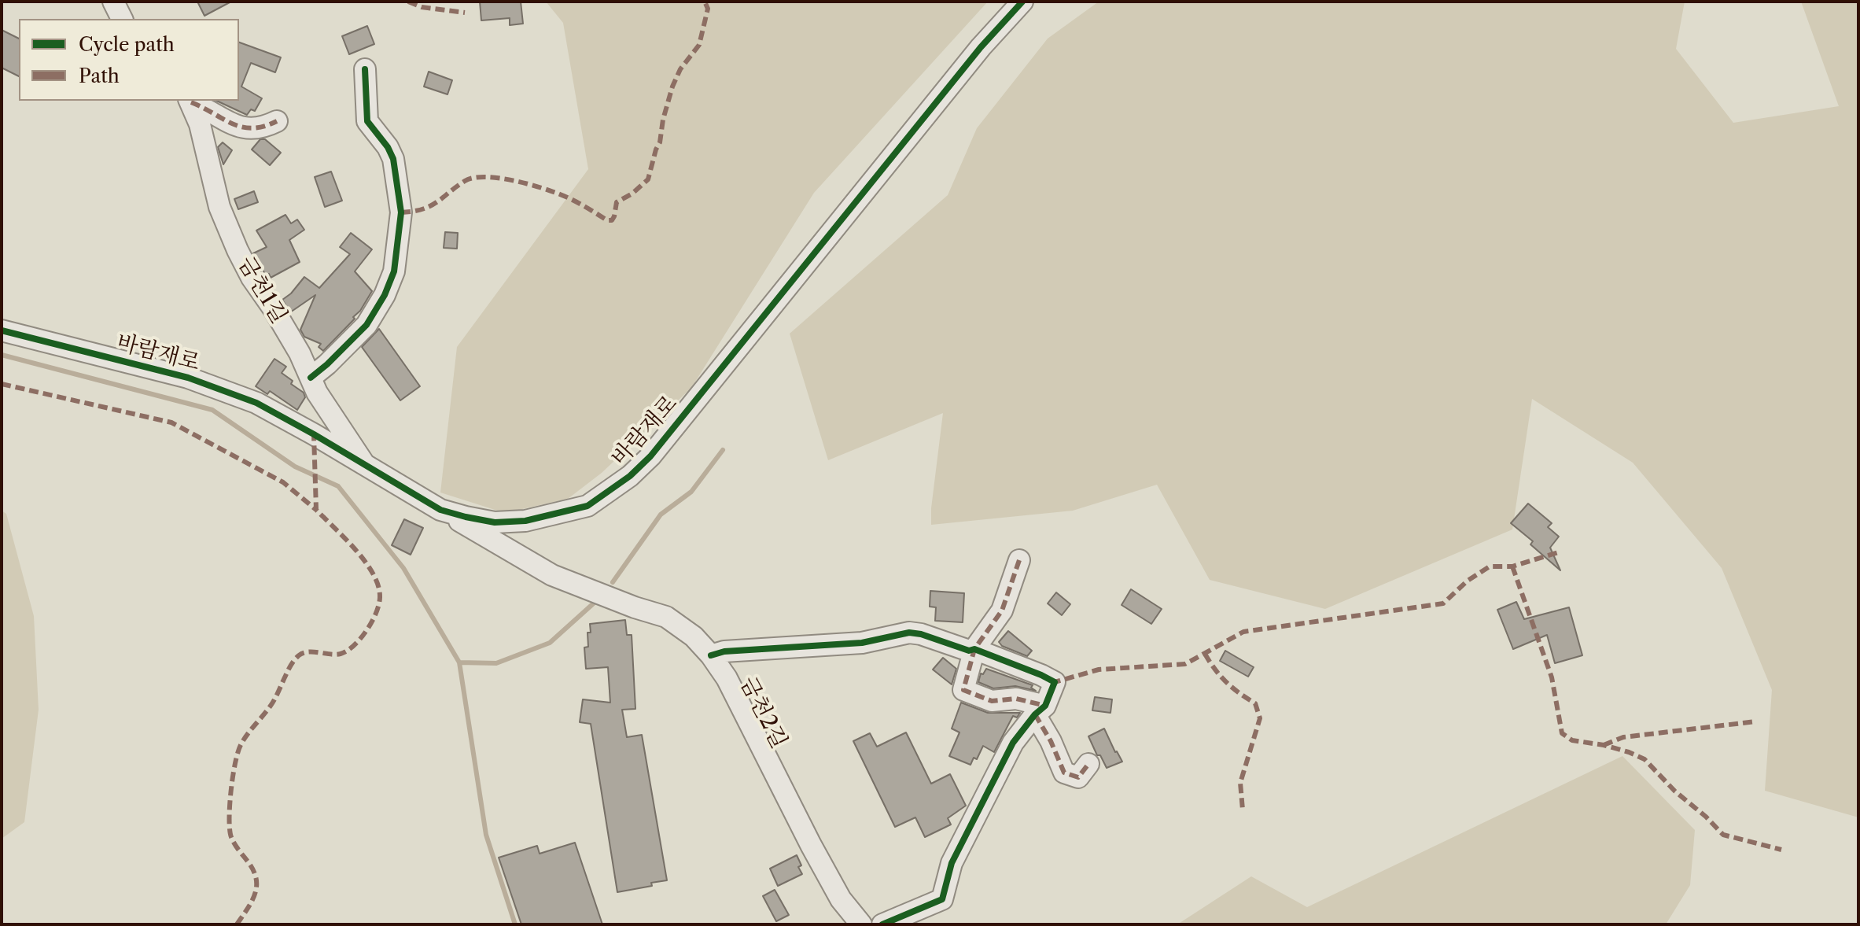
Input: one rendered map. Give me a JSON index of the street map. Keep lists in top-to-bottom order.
{
  "streets": {
    "street": ["금천1길", "바람재로", "금천2길"]
  },
  "crossings": [
    ["금천1길", "바람재로"],
    ["바람재로", "금천2길"]
  ],
  "legend": ["Cycle path", "Path"]
}
